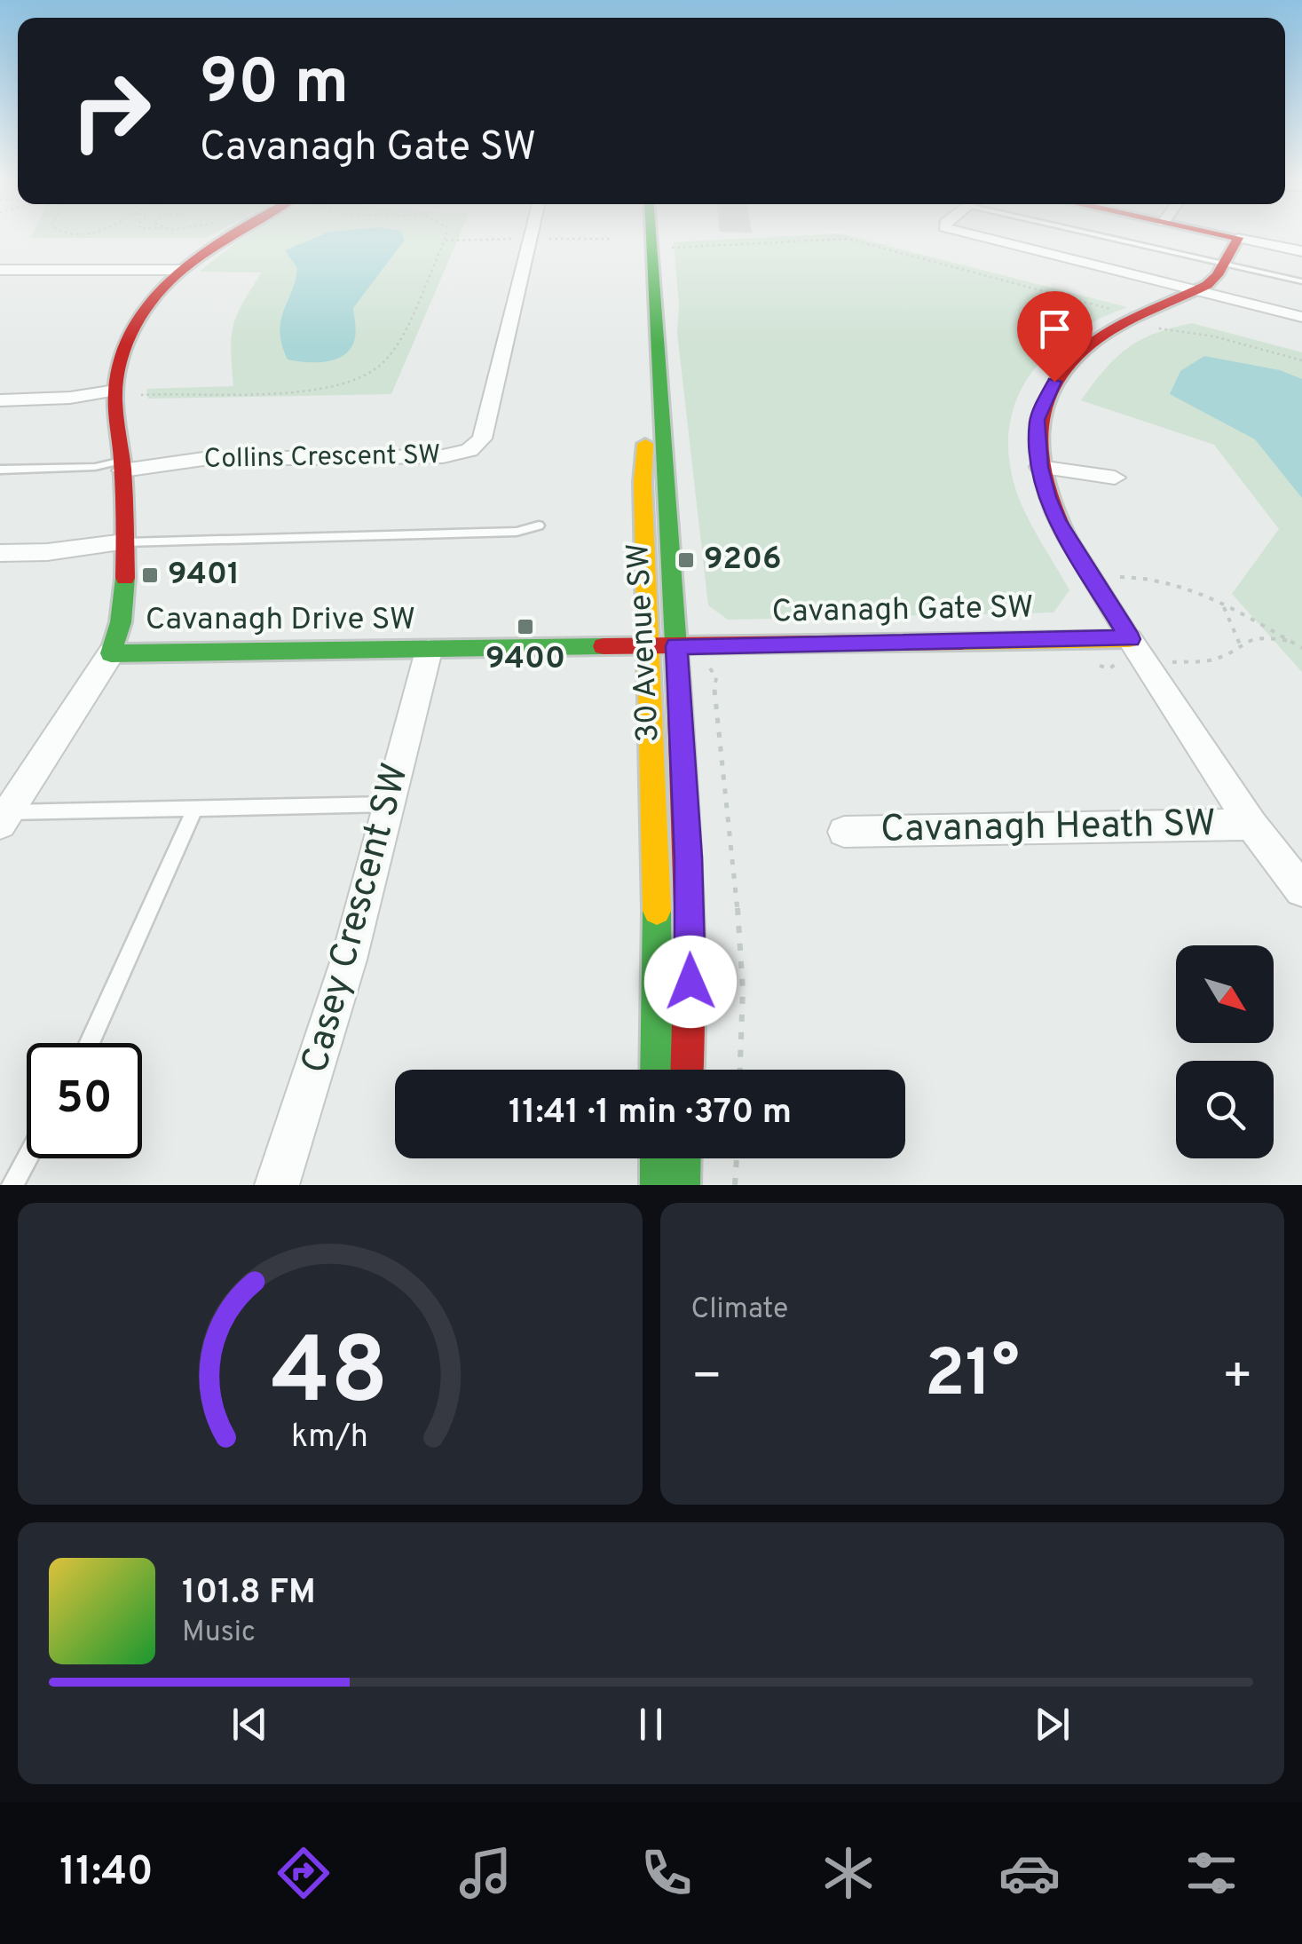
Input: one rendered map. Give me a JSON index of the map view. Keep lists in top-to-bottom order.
{
  "streets": {
    "street": [
      "Collins Crescent SW",
      "Cavanagh Gate SW",
      "Cavanagh Drive SW",
      "30 Avenue SW",
      "Cavanagh Heath SW",
      "Casey Crescent SW"
    ]
  },
  "crossings": [
    ["Collins Crescent SW", "Cavanagh Drive SW"],
    ["Cavanagh Gate SW", "Cavanagh Drive SW"],
    ["Cavanagh Gate SW", "30 Avenue SW"],
    ["Cavanagh Drive SW", "30 Avenue SW"],
    ["Cavanagh Drive SW", "Casey Crescent SW"]
  ],
  "places": {
    "transit": ["9206", "9401", "9400"]
  },
  "north": "bottom right",
  "page": {
    "turn": ["90 m", "Cavanagh Gate SW"],
    "limit": "50",
    "trip": "11:41 · 1 min · 370 m",
    "tile": "Climate",
    "heat": ["−", "21°", "+"],
    "song": ["101.8 FM", "Music"],
    "tabs": "11:40",
    "gauge": ["48", "km/h"]
  }
}
